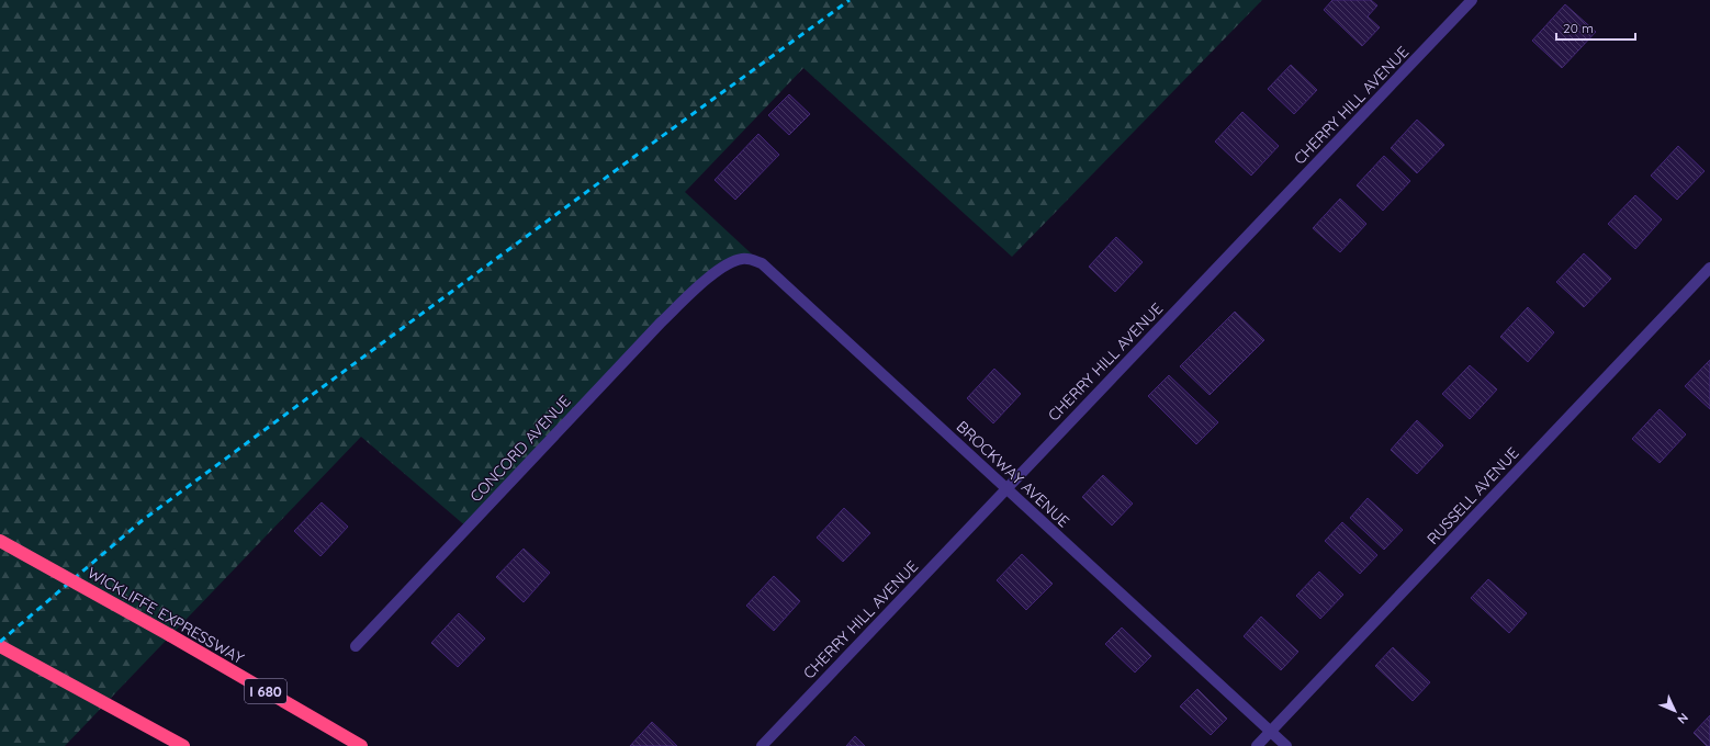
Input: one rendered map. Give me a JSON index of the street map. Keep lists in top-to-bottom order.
{
  "streets": {
    "highway": ["WICKLIFFE EXPRESSWAY", "I 680"],
    "street": [
      "CHERRY HILL AVENUE",
      "CONCORD AVENUE",
      "BROCKWAY AVENUE",
      "RUSSELL AVENUE"
    ]
  },
  "crossings": [
    ["CHERRY HILL AVENUE", "BROCKWAY AVENUE"],
    ["CONCORD AVENUE", "BROCKWAY AVENUE"],
    ["BROCKWAY AVENUE", "RUSSELL AVENUE"]
  ],
  "scale_bar": "20 m",
  "north": "bottom right"
}
